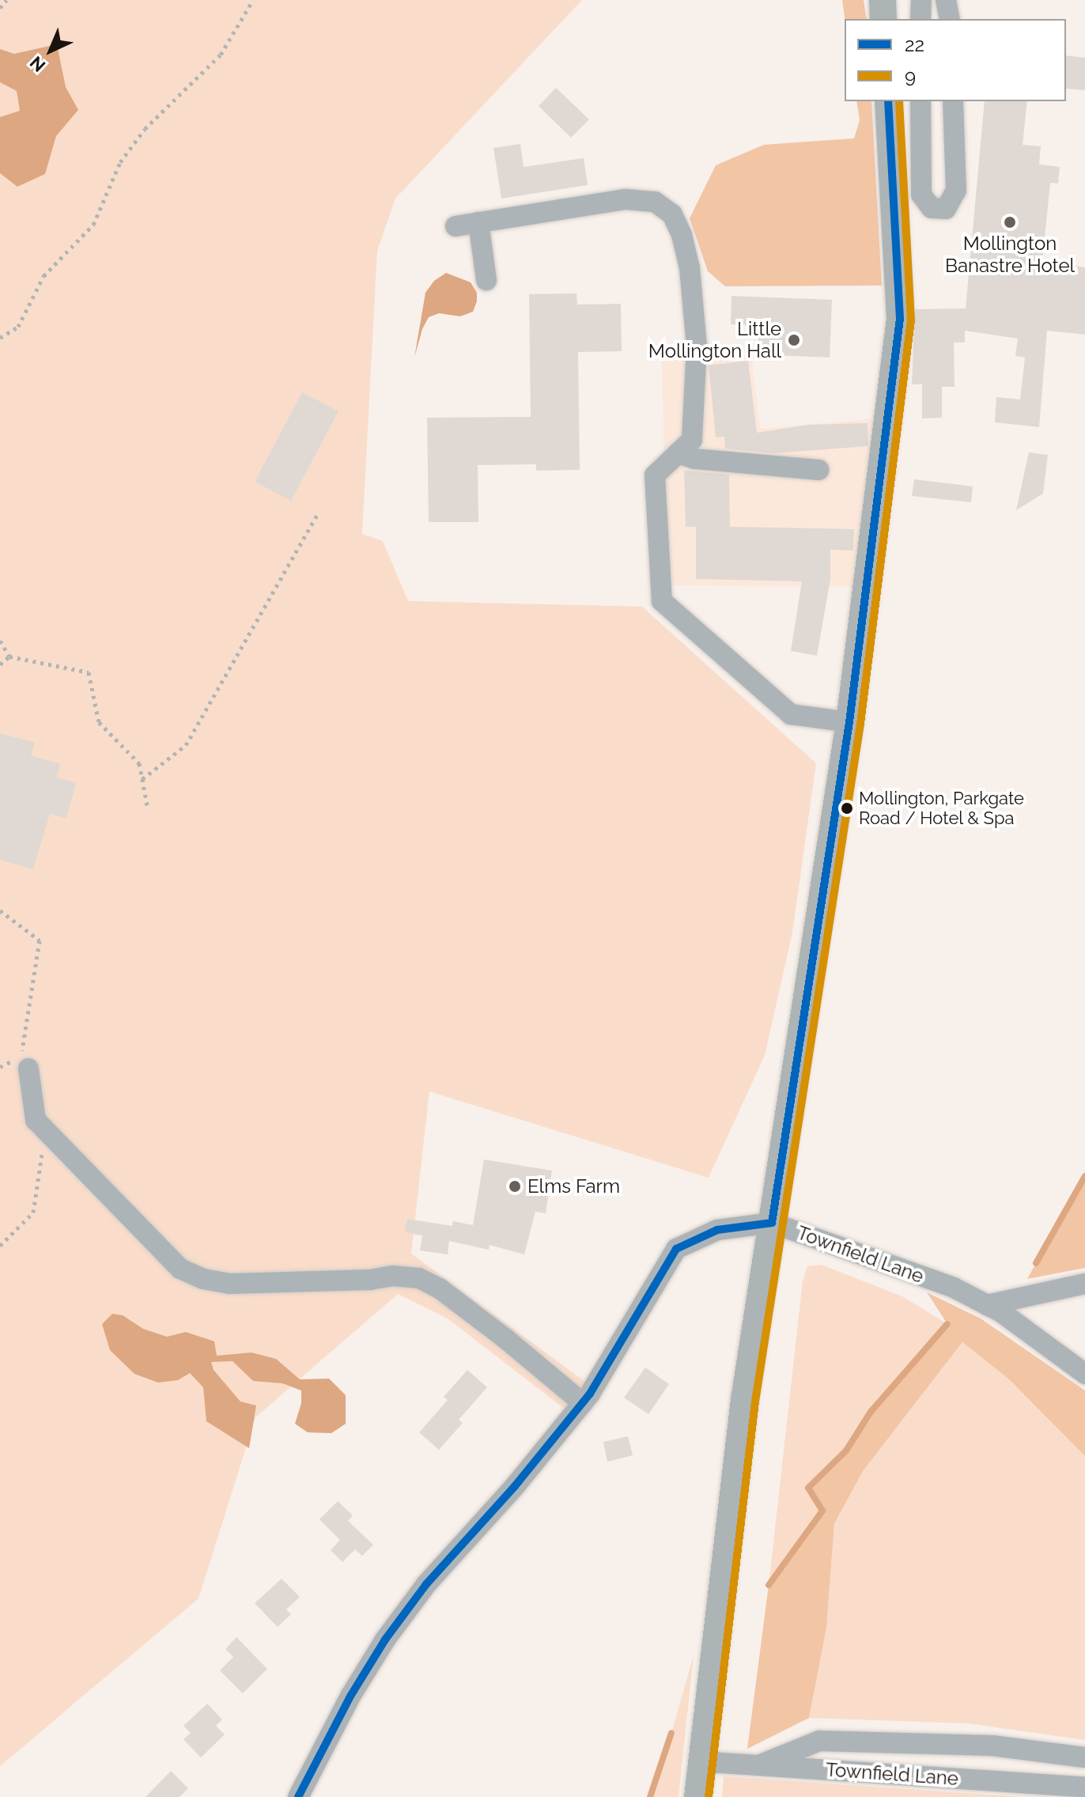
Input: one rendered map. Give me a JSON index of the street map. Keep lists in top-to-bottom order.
{
  "streets": {
    "street": ["Townfield Lane"]
  },
  "places": [
    "Mollington Banastre Hotel",
    "Little Mollington Hall",
    "Mollington, Parkgate Road / Hotel & Spa",
    "Elms Farm"
  ],
  "lines": ["transit line 22", "transit line 9"],
  "legend": ["22", "9"],
  "north": "bottom left"
}
